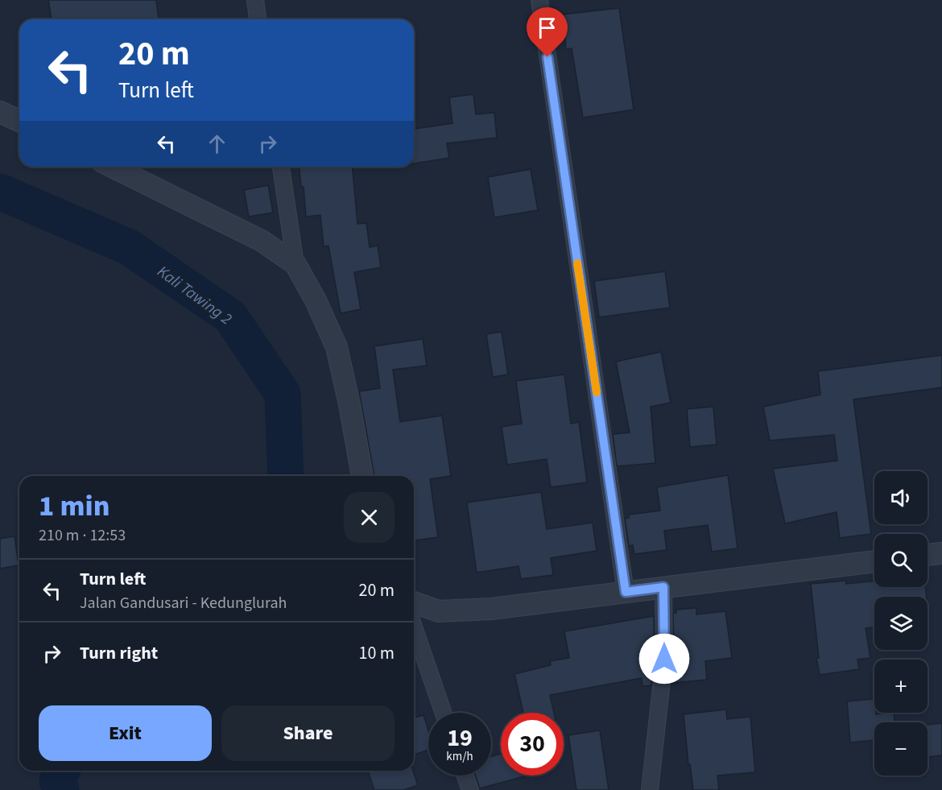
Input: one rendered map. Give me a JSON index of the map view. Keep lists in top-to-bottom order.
{
  "water": ["Kali Tawing 2"],
  "page": {
    "turn": ["20 m", "Turn left"],
    "map_buttons": ["+", "−"],
    "heading": ["1 min", "210 m · 12:53"],
    "list": [
      {
        "name": "Turn left",
        "note": "Jalan Gandusari - Kedunglurah",
        "value": "20 m"
      },
      {
        "name": "Turn right",
        "value": "10 m"
      }
    ],
    "buttons": ["Exit", "Share"],
    "speed": "19 km/h",
    "limit": "30"
  }
}
